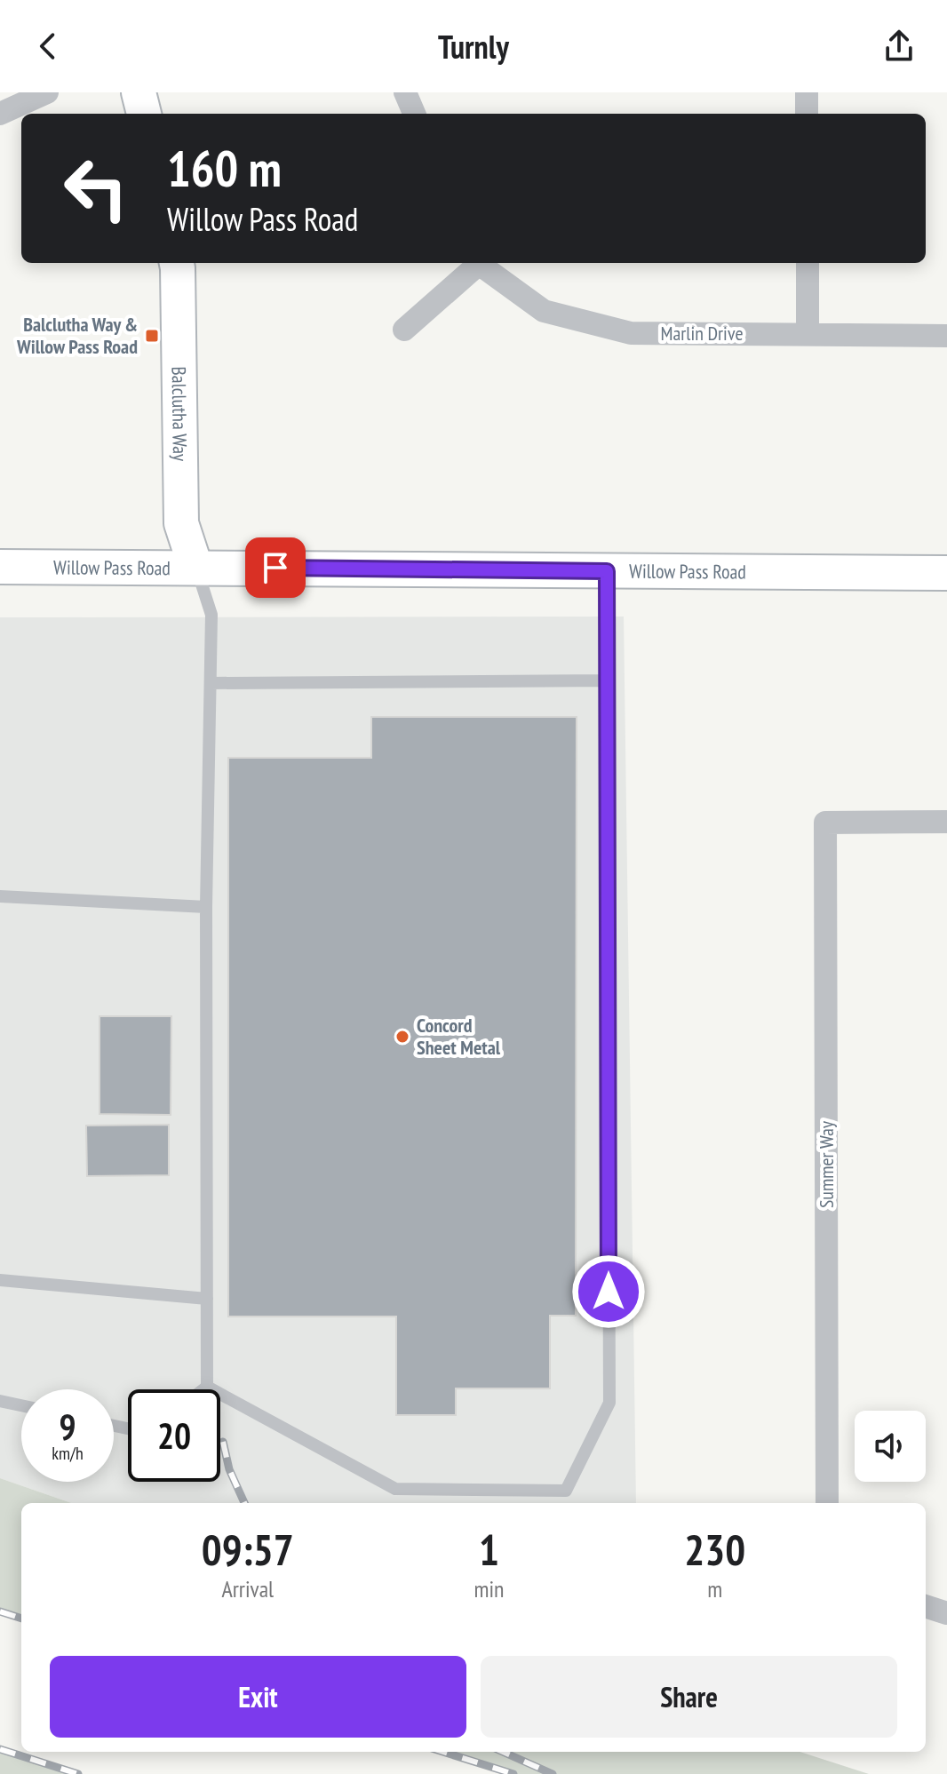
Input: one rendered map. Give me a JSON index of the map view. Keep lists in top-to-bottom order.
{
  "streets": {
    "main road": ["Balclutha Way", "Willow Pass Road"],
    "street": ["Marlin Drive", "Summer Way"]
  },
  "crossings": [
    ["Balclutha Way", "Willow Pass Road"]
  ],
  "places": {
    "transit": ["Balclutha Way & Willow Pass Road"],
    "other": ["Concord Sheet Metal"]
  },
  "page": {
    "header": "Turnly",
    "turn": ["160 m", "Willow Pass Road"],
    "speed": "9 km/h",
    "limit": "20",
    "eta": [
      "09:57",
      "Arrival",
      "1",
      "min",
      "230",
      "m"
    ],
    "buttons": ["Exit", "Share"]
  }
}
